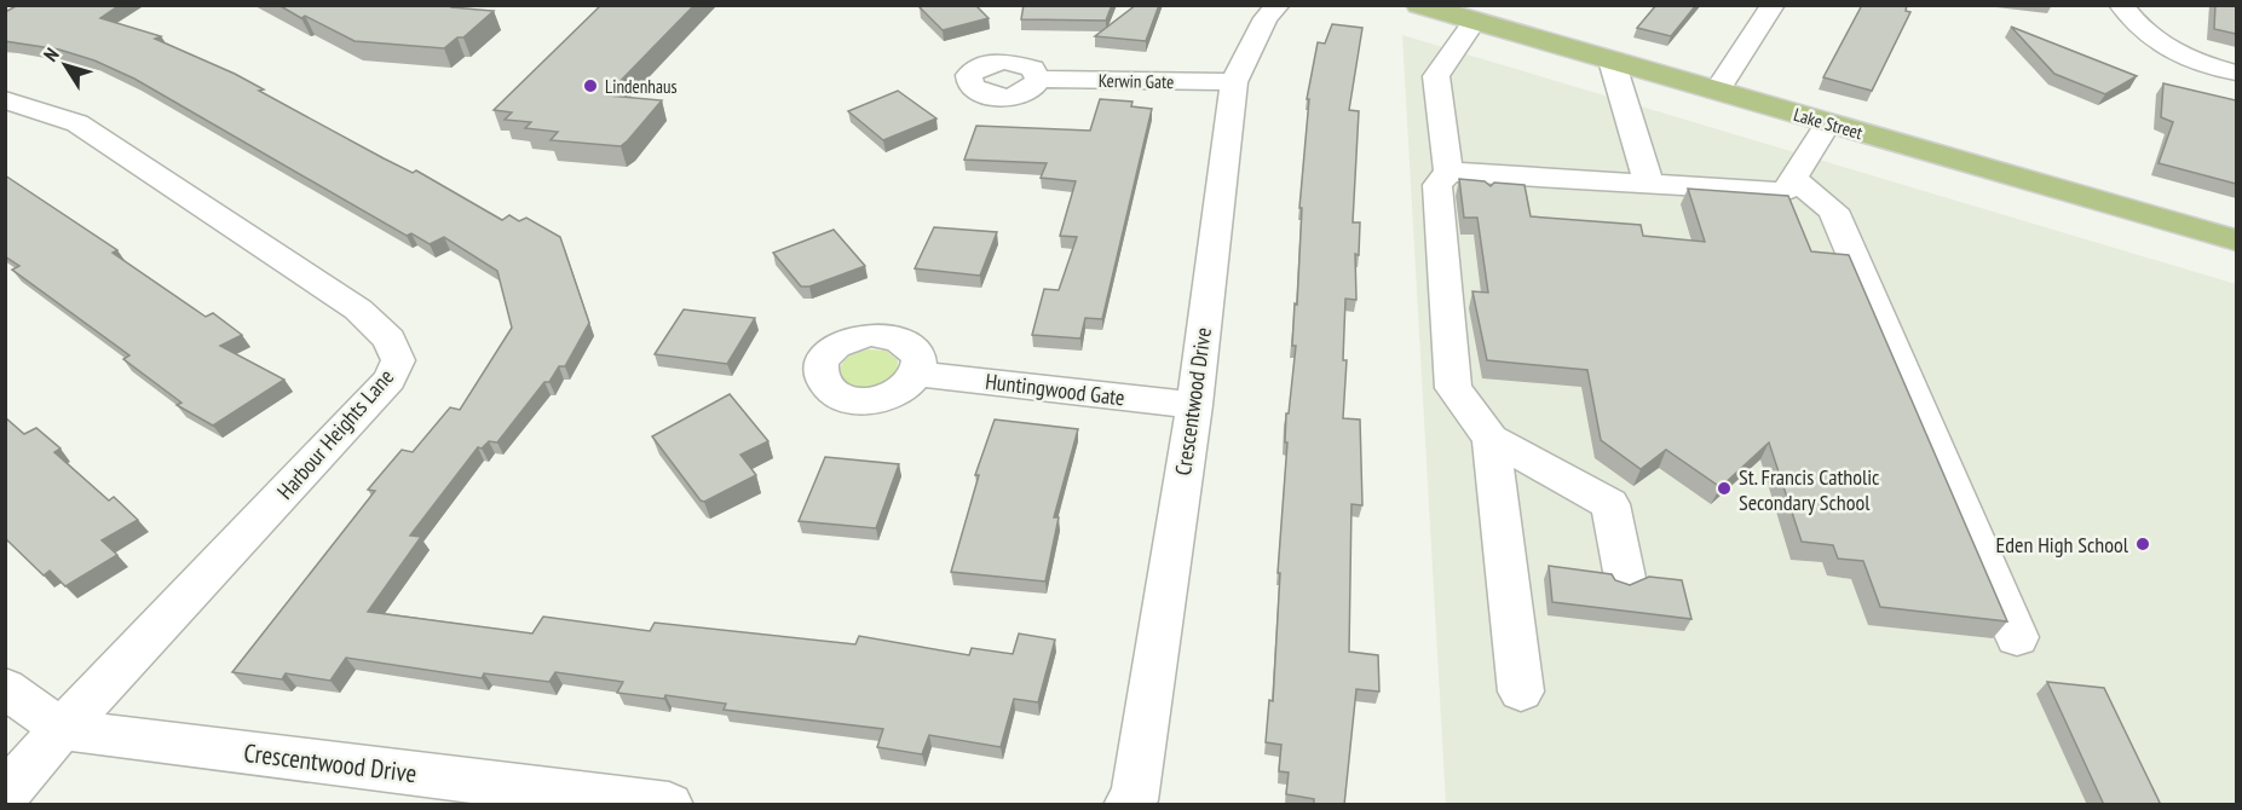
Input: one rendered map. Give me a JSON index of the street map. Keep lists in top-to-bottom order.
{
  "streets": {
    "main road": ["Lake Street"],
    "street": [
      "Kerwin Gate",
      "Huntingwood Gate",
      "Crescentwood Drive",
      "Harbour Heights Lane"
    ]
  },
  "crossings": [
    ["Kerwin Gate", "Crescentwood Drive"],
    ["Huntingwood Gate", "Crescentwood Drive"],
    ["Crescentwood Drive", "Harbour Heights Lane"]
  ],
  "places": ["Lindenhaus", "St. Francis Catholic Secondary School", "Eden High School"],
  "north": "top left"
}
